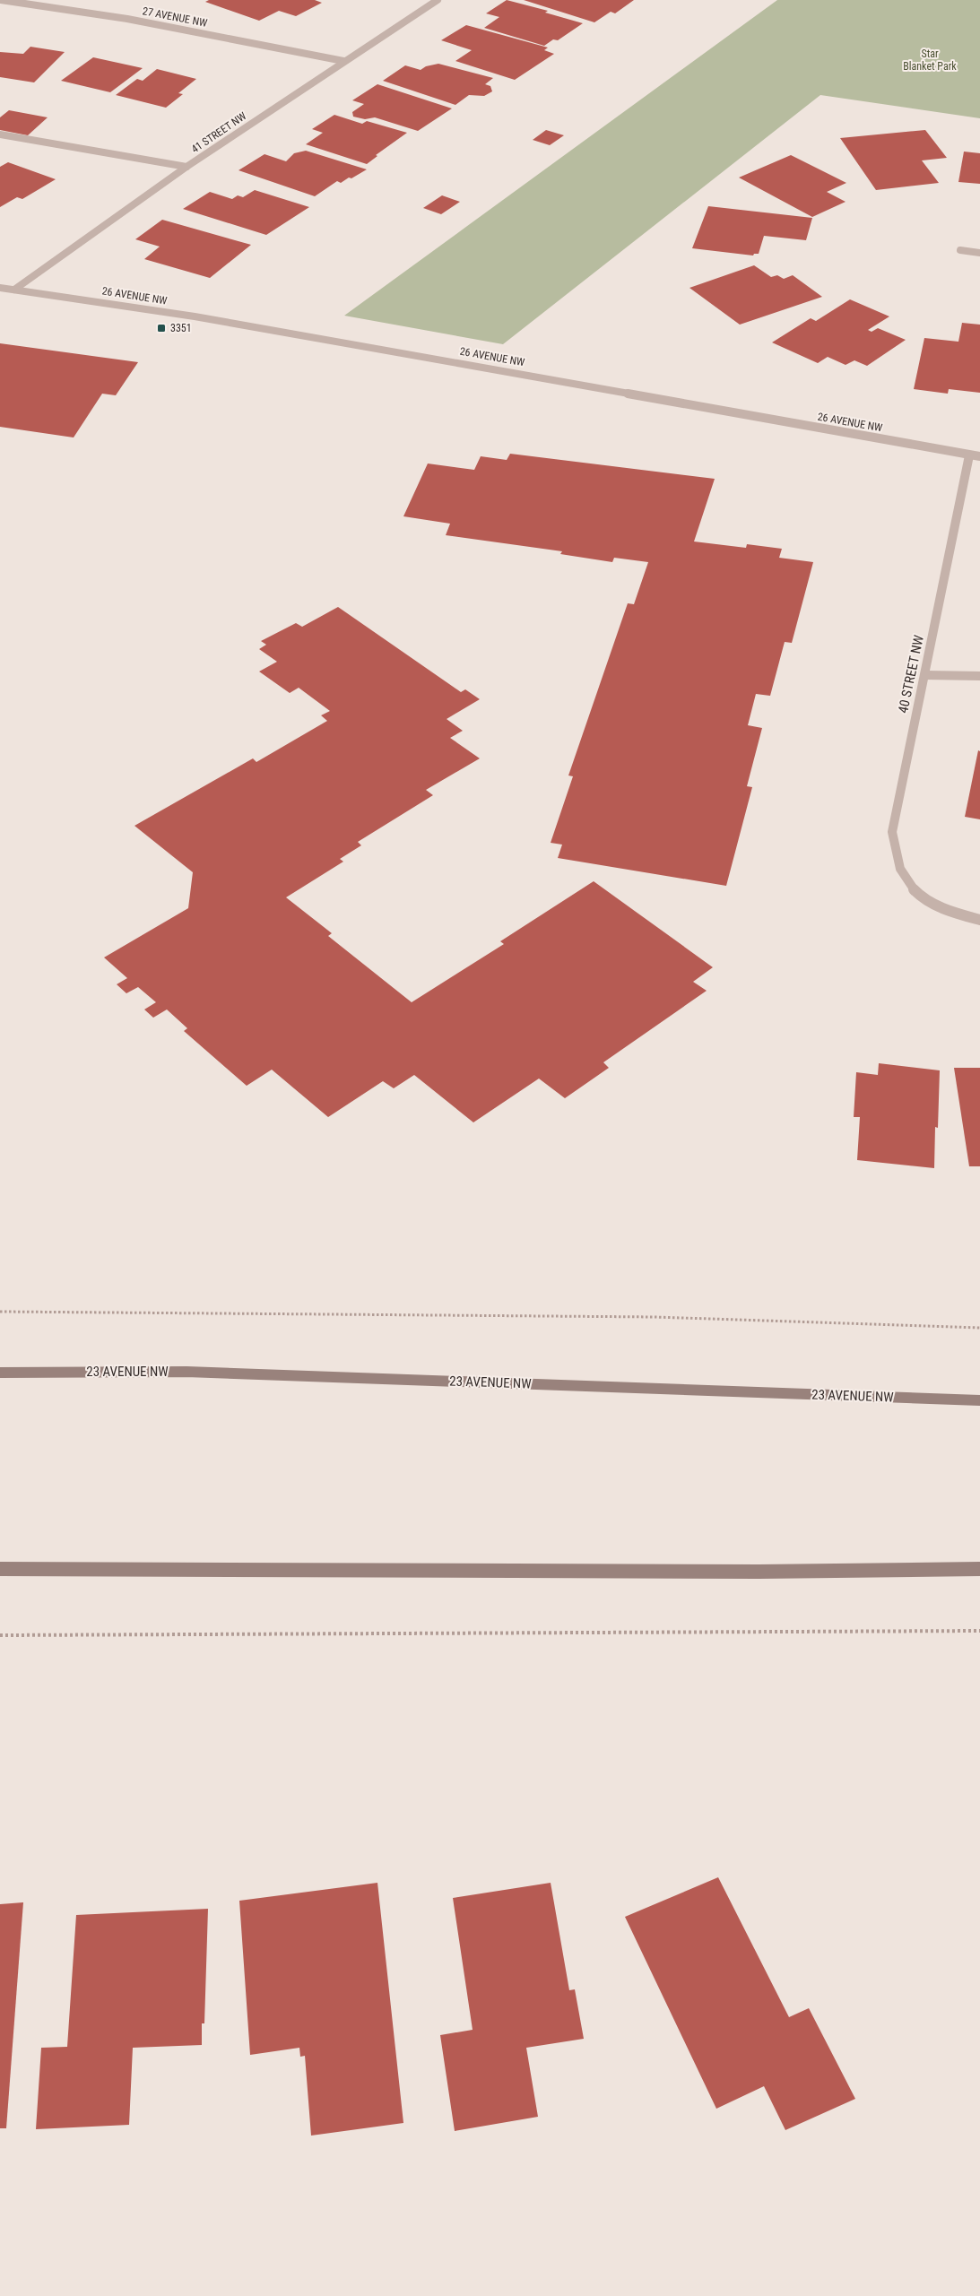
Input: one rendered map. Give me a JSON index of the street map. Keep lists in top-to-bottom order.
{
  "streets": {
    "main road": ["23 AVENUE NW"],
    "street": [
      "27 AVENUE NW",
      "41 STREET NW",
      "26 AVENUE NW",
      "40 STREET NW"
    ]
  },
  "crossings": [
    ["27 AVENUE NW", "41 STREET NW"],
    ["41 STREET NW", "26 AVENUE NW"],
    ["26 AVENUE NW", "40 STREET NW"]
  ],
  "parks": ["Star Blanket Park"],
  "places": {
    "transit": ["3351"]
  }
}
